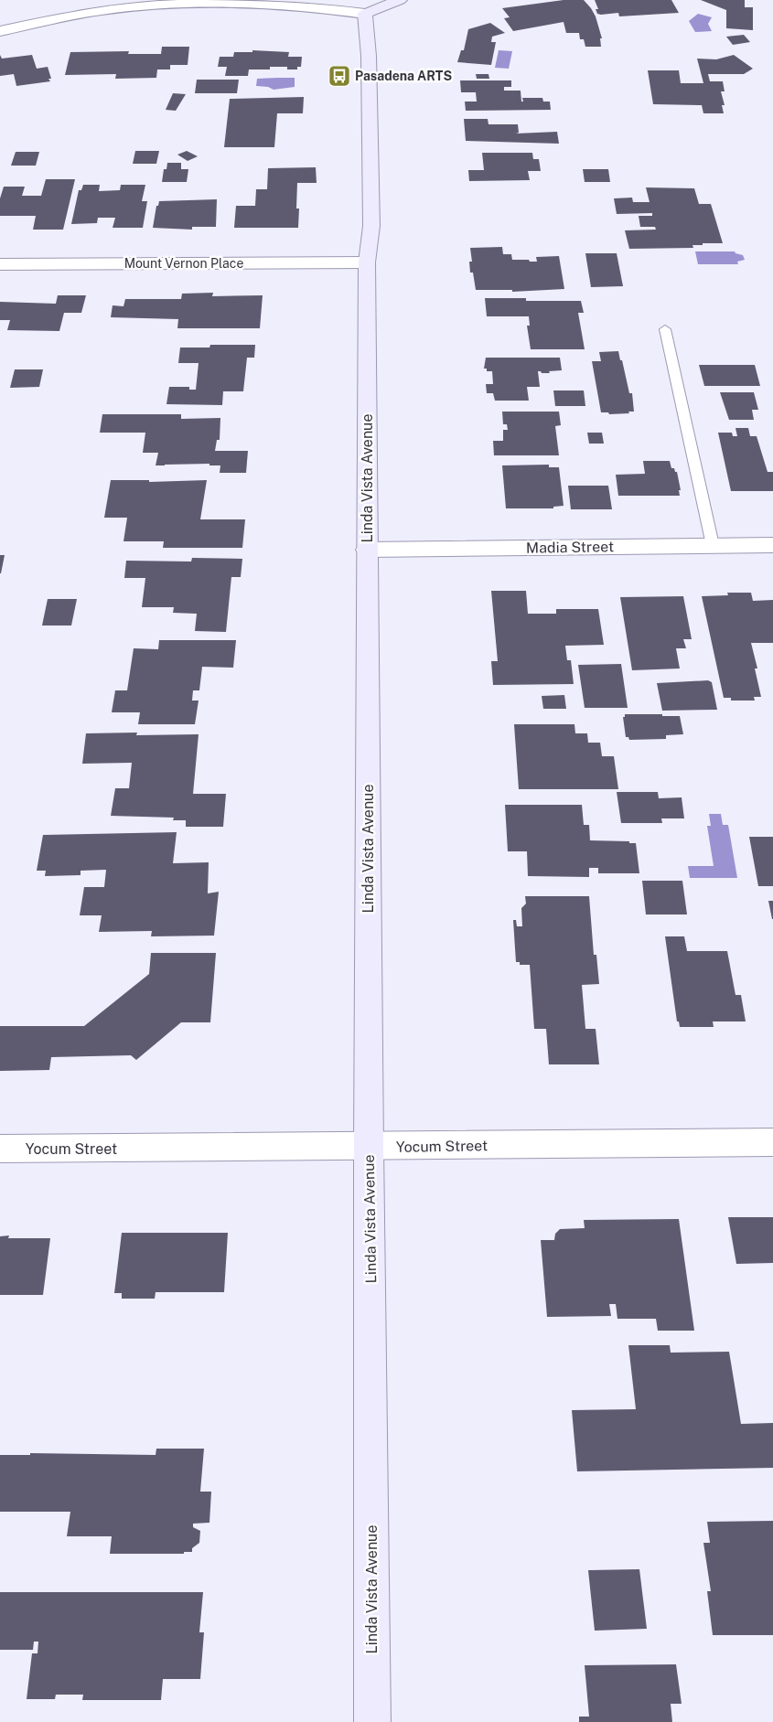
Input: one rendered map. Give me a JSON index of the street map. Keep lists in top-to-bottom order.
{
  "streets": {
    "main road": ["Linda Vista Avenue"],
    "street": ["Mount Vernon Place", "Madia Street", "Yocum Street"]
  },
  "crossings": [
    ["Mount Vernon Place", "Linda Vista Avenue"],
    ["Linda Vista Avenue", "Madia Street"],
    ["Linda Vista Avenue", "Yocum Street"]
  ],
  "places": {
    "bus stop": ["Pasadena ARTS"]
  }
}
